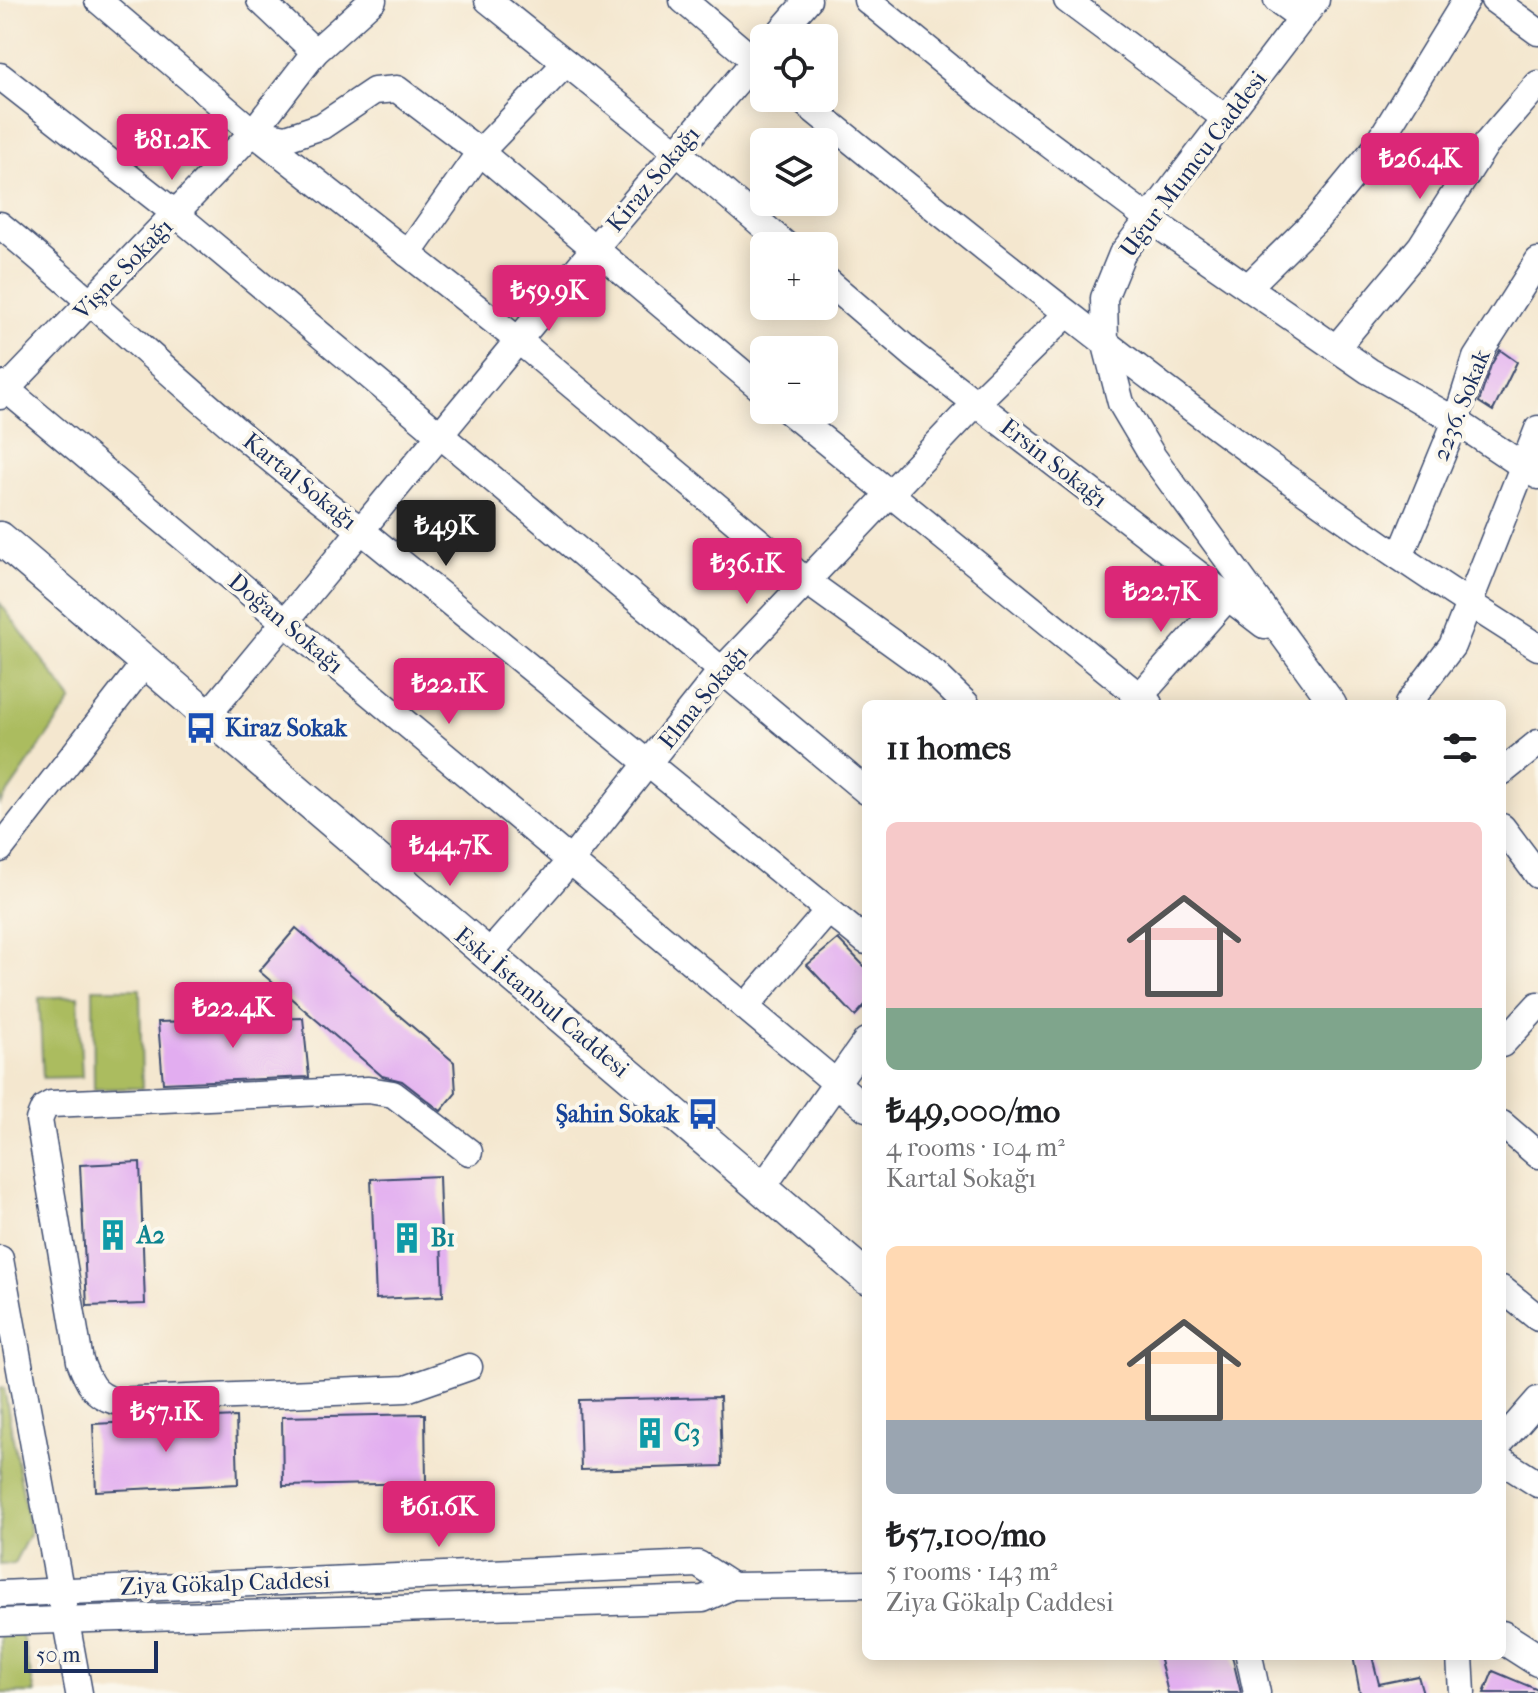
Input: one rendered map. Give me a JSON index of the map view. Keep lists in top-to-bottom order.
{
  "streets": {
    "main road": ["Eski İstanbul Caddesi"],
    "street": [
      "Uğur Mumcu Caddesi",
      "Kiraz Sokağı",
      "Vişne Sokağı",
      "2236. Sokak",
      "Ersin Sokağı",
      "Kartal Sokağı",
      "Doğan Sokağı",
      "Elma Sokağı",
      "Ziya Gökalp Caddesi"
    ]
  },
  "crossings": [
    ["Uğur Mumcu Caddesi", "Ersin Sokağı"],
    ["Kiraz Sokağı", "Kartal Sokağı"],
    ["Kiraz Sokağı", "Doğan Sokağı"],
    ["Kiraz Sokağı", "Eski İstanbul Caddesi"],
    ["Vişne Sokağı", "Kartal Sokağı"],
    ["Vişne Sokağı", "Doğan Sokağı"],
    ["Ersin Sokağı", "Elma Sokağı"],
    ["Kartal Sokağı", "Elma Sokağı"],
    ["Doğan Sokağı", "Elma Sokağı"],
    ["Elma Sokağı", "Eski İstanbul Caddesi"]
  ],
  "places": {
    "bus stop": ["Kiraz Sokak", "Şahin Sokak"],
    "building": ["A2", "B1", "C3"]
  },
  "scale_bar": "50 m",
  "page": {
    "map_buttons": ["+", "−"],
    "price": [
      "₺81.2K",
      "₺26.4K",
      "₺59.9K",
      "₺49K",
      "₺36.1K",
      "₺22.7K",
      "₺22.1K",
      "₺44.7K",
      "₺22.4K",
      "₺57.1K",
      "₺61.6K"
    ],
    "heading": "11 homes",
    "list": [
      {
        "name": "₺49,000/mo",
        "note": "4 rooms · 104 m² · Kartal Sokağı"
      },
      {
        "name": "₺57,100/mo",
        "note": "5 rooms · 143 m² · Ziya Gökalp Caddesi"
      }
    ],
    "scale": "50 m"
  }
}
